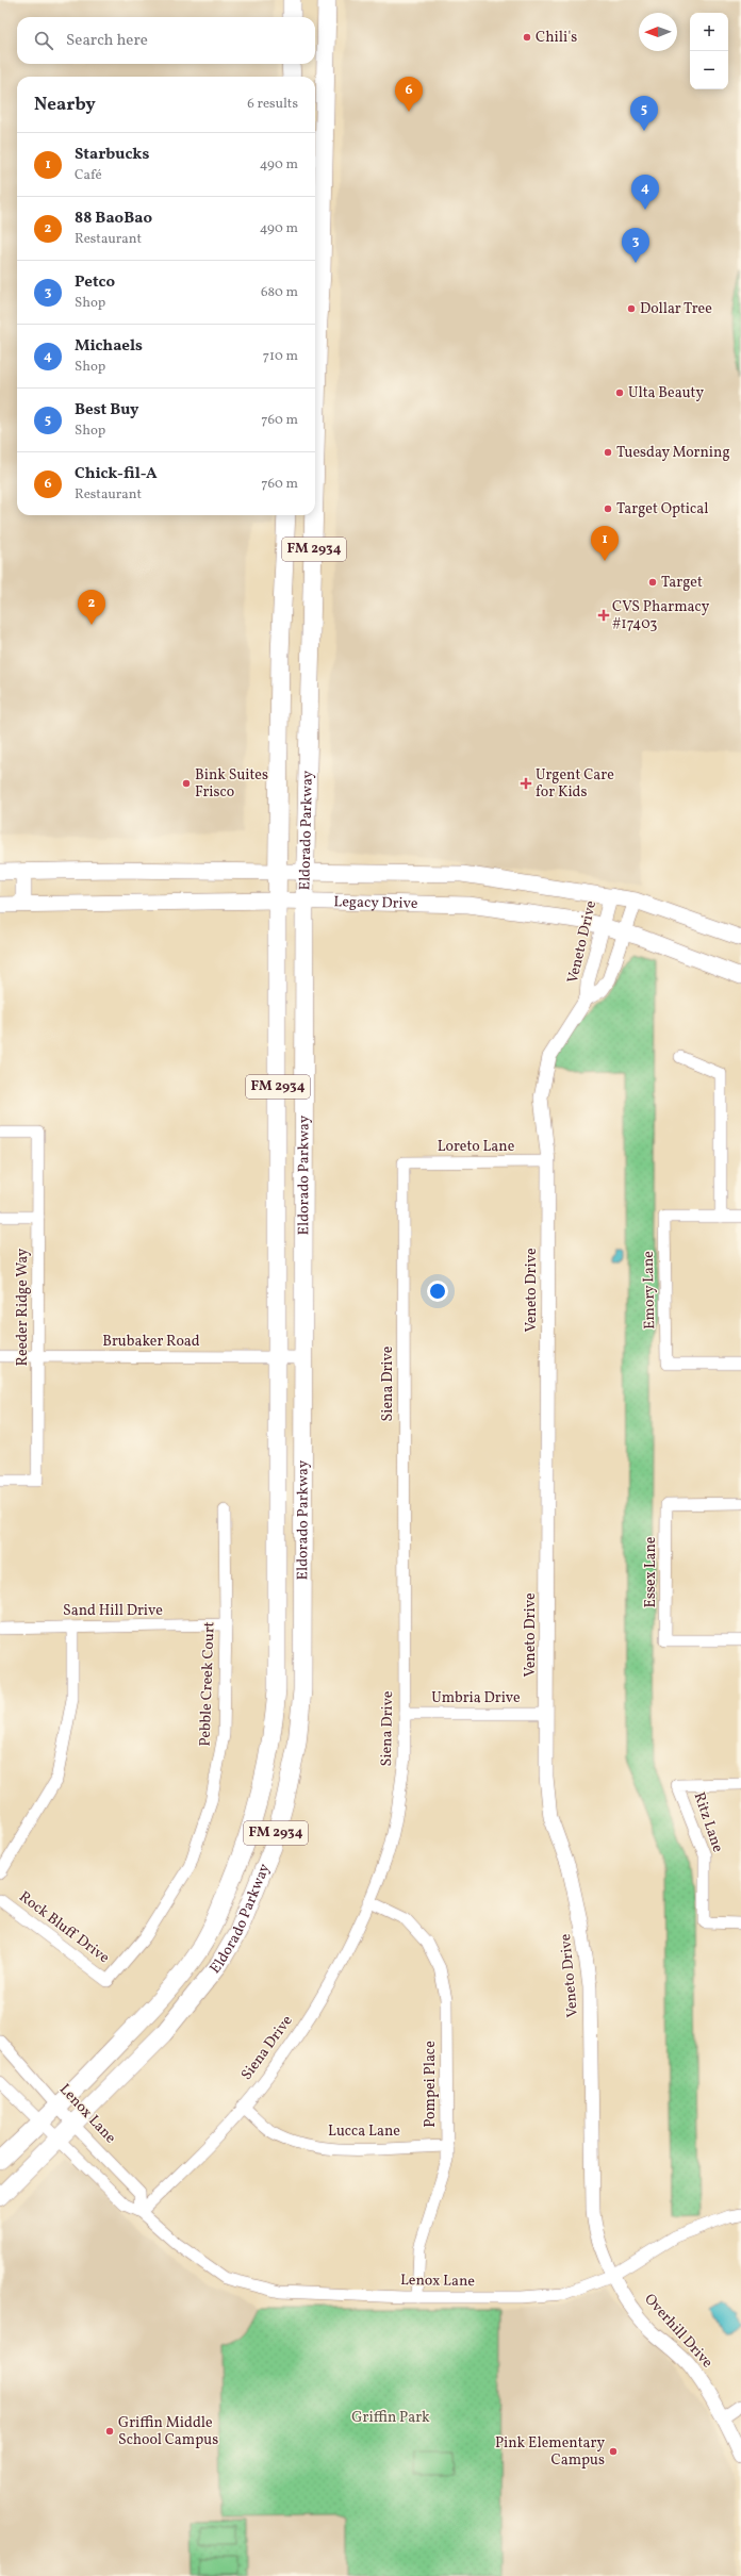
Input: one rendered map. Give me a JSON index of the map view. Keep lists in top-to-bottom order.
{
  "streets": {
    "main road": ["FM 2934", "Eldorado Parkway", "Legacy Drive"],
    "street": [
      "Veneto Drive",
      "Loreto Lane",
      "Emory Lane",
      "Reeder Ridge Way",
      "Brubaker Road",
      "Siena Drive",
      "Essex Lane",
      "Sand Hill Drive",
      "Pebble Creek Court",
      "Umbria Drive",
      "Ritz Lane",
      "Rock Bluff Drive",
      "Pompei Place",
      "Lenox Lane",
      "Lucca Lane",
      "Overhill Drive"
    ]
  },
  "crossings": [
    ["Eldorado Parkway", "Legacy Drive"],
    ["Eldorado Parkway", "Brubaker Road"],
    ["Eldorado Parkway", "Lenox Lane"],
    ["Legacy Drive", "Veneto Drive"],
    ["Veneto Drive", "Loreto Lane"],
    ["Veneto Drive", "Umbria Drive"],
    ["Veneto Drive", "Lenox Lane"],
    ["Veneto Drive", "Overhill Drive"],
    ["Loreto Lane", "Siena Drive"],
    ["Reeder Ridge Way", "Brubaker Road"],
    ["Siena Drive", "Umbria Drive"],
    ["Siena Drive", "Pompei Place"],
    ["Siena Drive", "Lenox Lane"],
    ["Siena Drive", "Lucca Lane"],
    ["Sand Hill Drive", "Pebble Creek Court"],
    ["Pebble Creek Court", "Rock Bluff Drive"],
    ["Pompei Place", "Lenox Lane"],
    ["Pompei Place", "Lucca Lane"],
    ["Lenox Lane", "Overhill Drive"]
  ],
  "parks": ["Griffin Park"],
  "places": {
    "other": [
      "Chili's",
      "Dollar Tree",
      "Ulta Beauty",
      "Tuesday Morning",
      "Target Optical",
      "Target",
      "Bink Suites Frisco",
      "Griffin Middle School Campus",
      "Pink Elementary Campus"
    ],
    "health": ["CVS Pharmacy #17403", "Urgent Care for Kids"]
  },
  "north": "left",
  "page": {
    "map_buttons": ["+", "−"],
    "search": "Search here",
    "pins": [
      "6",
      "5",
      "4",
      "3",
      "1",
      "2"
    ],
    "heading": ["Nearby", "6 results"],
    "list": [
      {
        "mark": "1",
        "name": "Starbucks",
        "note": "Café",
        "value": "490 m"
      },
      {
        "mark": "2",
        "name": "88 BaoBao",
        "note": "Restaurant",
        "value": "490 m"
      },
      {
        "mark": "3",
        "name": "Petco",
        "note": "Shop",
        "value": "680 m"
      },
      {
        "mark": "4",
        "name": "Michaels",
        "note": "Shop",
        "value": "710 m"
      },
      {
        "mark": "5",
        "name": "Best Buy",
        "note": "Shop",
        "value": "760 m"
      },
      {
        "mark": "6",
        "name": "Chick-fil-A",
        "note": "Restaurant",
        "value": "760 m"
      }
    ]
  }
}
